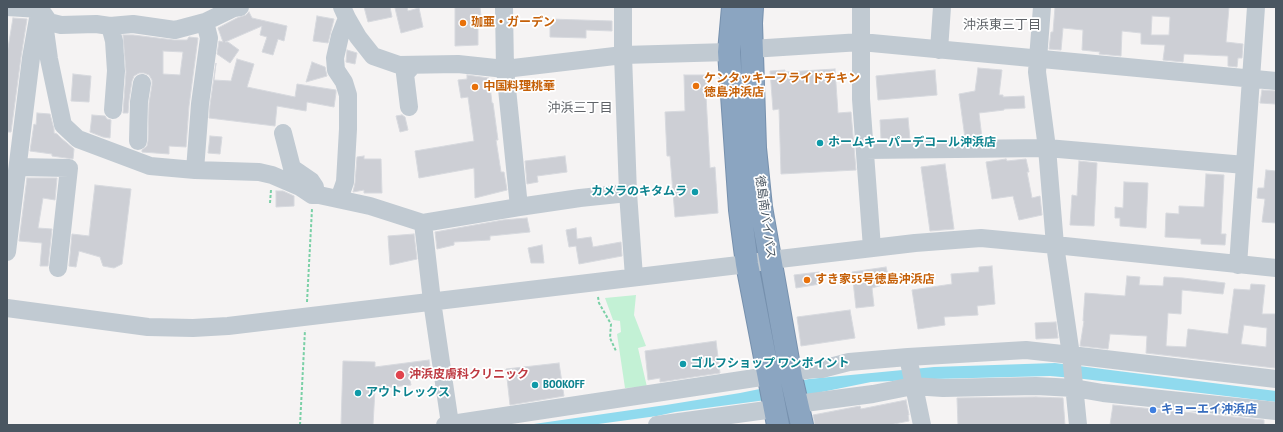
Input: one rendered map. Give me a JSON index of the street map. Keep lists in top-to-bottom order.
{
  "streets": {
    "highway": ["徳島南バイパス"]
  },
  "districts": ["沖浜東三丁目", "沖浜三丁目"],
  "places": [
    "珈亜・ガーデン",
    "ケンタッキーフライドチキン 徳島沖浜店",
    "中国料理桃華",
    "ホームキーパーデコール沖浜店",
    "カメラのキタムラ",
    "すき家55号徳島沖浜店",
    "ゴルフショップ ワンポイント",
    "沖浜皮膚科クリニック",
    "BOOKOFF",
    "アウトレックス",
    "キョーエイ沖浜店"
  ]
}
